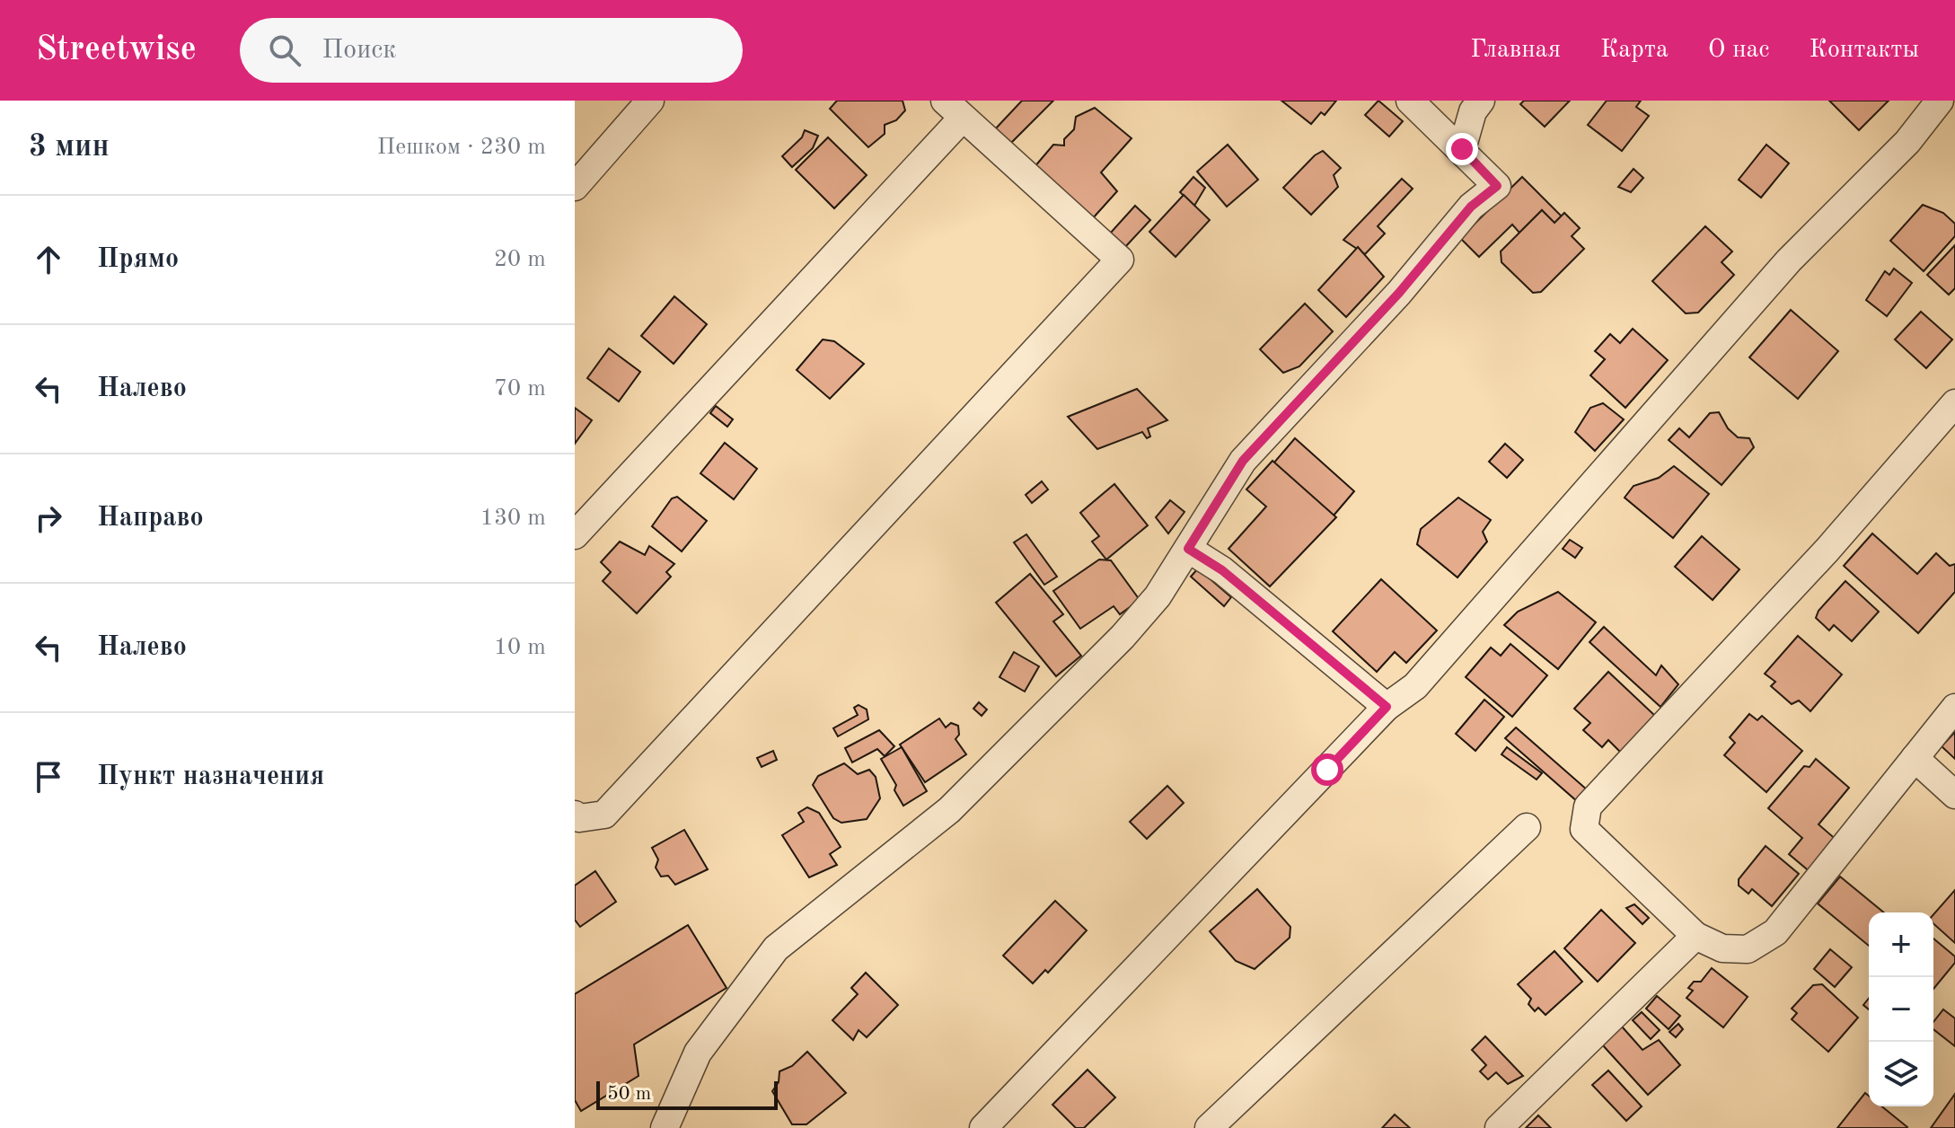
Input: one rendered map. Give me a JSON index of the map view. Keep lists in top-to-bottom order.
{
  "scale_bar": "50 m",
  "page": {
    "header": "Streetwise",
    "search": "Поиск",
    "nav": [
      "Главная",
      "Карта",
      "О нас",
      "Контакты"
    ],
    "heading": ["3 мин", "Пешком · 230 m"],
    "list": [
      ["Прямо", "20 m"],
      ["Налево", "70 m"],
      ["Направо", "130 m"],
      ["Налево", "10 m"],
      "Пункт назначения"
    ],
    "map_buttons": ["+", "−"],
    "scale": "50 m"
  }
}
